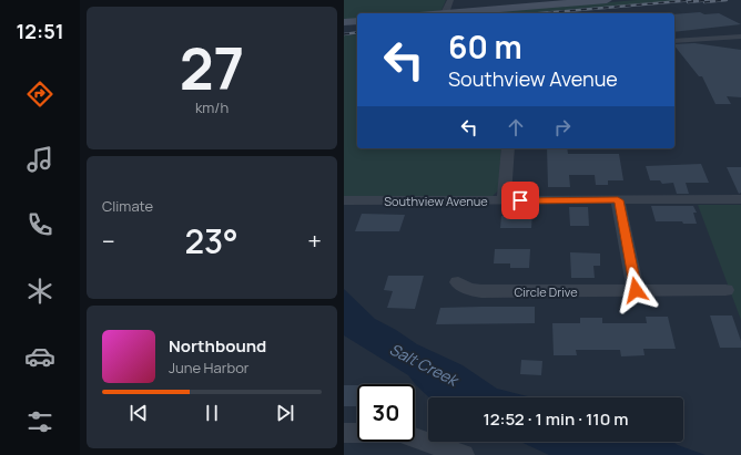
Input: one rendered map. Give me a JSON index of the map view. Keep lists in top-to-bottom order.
{
  "streets": {
    "street": ["Southview Avenue", "Circle Drive"]
  },
  "water": ["Salt Creek"],
  "page": {
    "tabs": "12:51",
    "tile": [
      ["27", "km/h"],
      "Climate"
    ],
    "turn": ["60 m", "Southview Avenue"],
    "heat": ["−", "23°", "+"],
    "song": ["Northbound", "June Harbor"],
    "limit": "30",
    "trip": "12:52 · 1 min · 110 m"
  }
}
